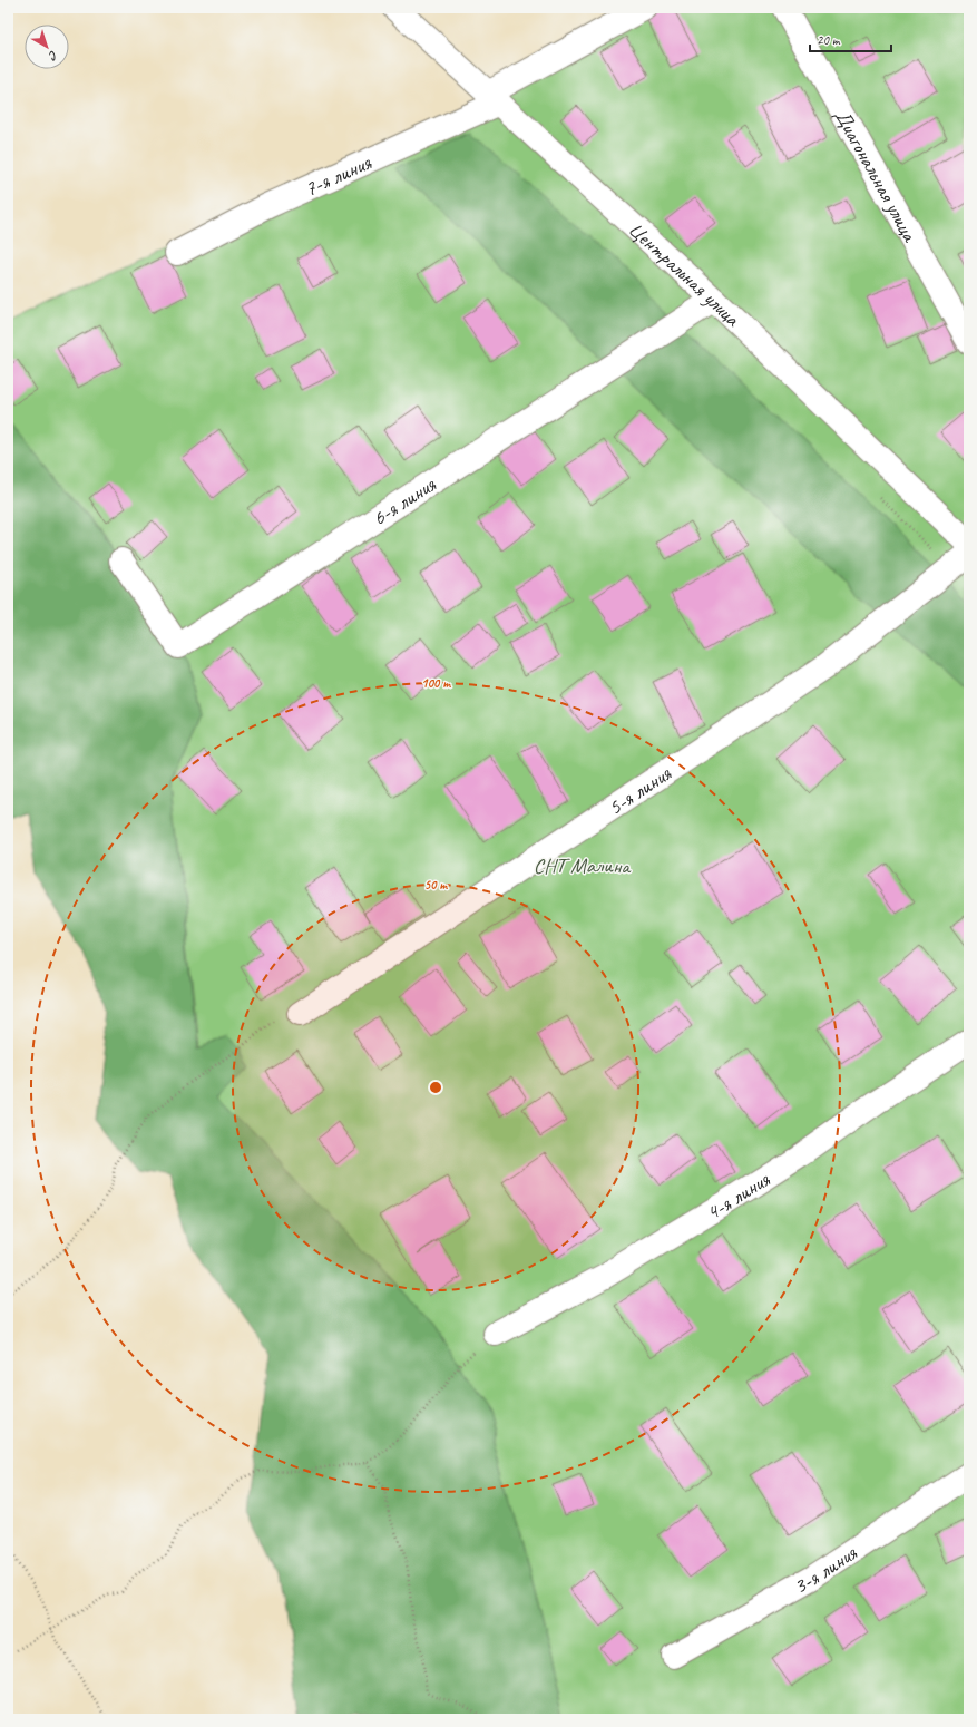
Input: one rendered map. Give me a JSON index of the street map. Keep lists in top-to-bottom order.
{
  "streets": {
    "street": [
      "7-я линия",
      "Диагональная улица",
      "Центральная улица",
      "6-я линия",
      "5-я линия",
      "4-я линия",
      "3-я линия"
    ]
  },
  "crossings": [
    ["7-я линия", "Центральная улица"],
    ["Центральная улица", "6-я линия"]
  ],
  "parks": ["СНТ Малина"],
  "scale_bar": "20 m",
  "north": "bottom right",
  "rings": ["100 m", "50 m"]
}
